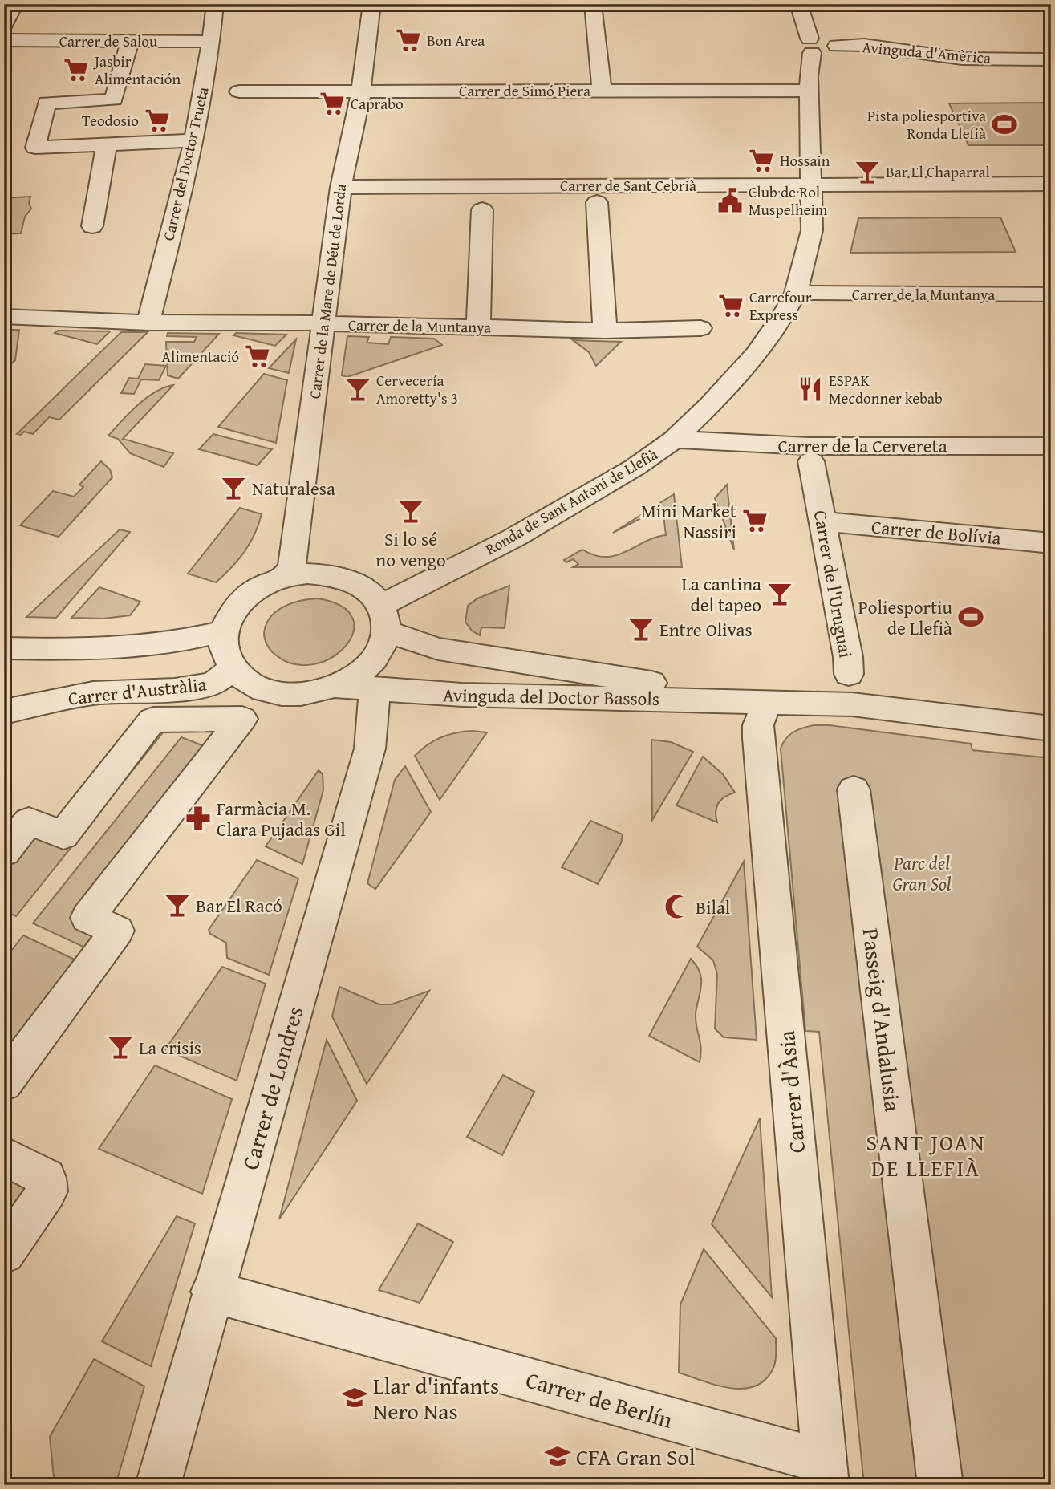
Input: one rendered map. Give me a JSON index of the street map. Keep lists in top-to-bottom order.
{
  "streets": {
    "street": [
      "Carrer de Salou",
      "Avinguda d'Amèrica",
      "Carrer de Simó Piera",
      "Carrer del Doctor Trueta",
      "Carrer de Sant Cebrià",
      "Carrer de la Mare de Déu de Lorda",
      "Carrer de la Muntanya",
      "Carrer de la Cervereta",
      "Ronda de Sant Antoni de Llefià",
      "Carrer de Bolívia",
      "Carrer de l'Uruguai",
      "Carrer d'Austràlia",
      "Avinguda del Doctor Bassols",
      "Passeig d'Andalusia",
      "Carrer de Londres",
      "Carrer d'Àsia",
      "Carrer de Berlín"
    ]
  },
  "crossings": [
    ["Carrer de Salou", "Carrer del Doctor Trueta"],
    ["Avinguda d'Amèrica", "Ronda de Sant Antoni de Llefià"],
    ["Carrer de Simó Piera", "Carrer de la Mare de Déu de Lorda"],
    ["Carrer de Simó Piera", "Ronda de Sant Antoni de Llefià"],
    ["Carrer del Doctor Trueta", "Carrer de la Muntanya"],
    ["Carrer de Sant Cebrià", "Carrer de la Mare de Déu de Lorda"],
    ["Carrer de Sant Cebrià", "Ronda de Sant Antoni de Llefià"],
    ["Carrer de la Mare de Déu de Lorda", "Carrer de la Muntanya"],
    ["Carrer de la Mare de Déu de Lorda", "Ronda de Sant Antoni de Llefià"],
    ["Carrer de la Mare de Déu de Lorda", "Carrer d'Austràlia"],
    ["Carrer de la Mare de Déu de Lorda", "Avinguda del Doctor Bassols"],
    ["Carrer de la Muntanya", "Ronda de Sant Antoni de Llefià"],
    ["Carrer de la Cervereta", "Ronda de Sant Antoni de Llefià"],
    ["Ronda de Sant Antoni de Llefià", "Carrer d'Austràlia"],
    ["Ronda de Sant Antoni de Llefià", "Avinguda del Doctor Bassols"],
    ["Carrer de Bolívia", "Carrer de l'Uruguai"],
    ["Carrer d'Austràlia", "Avinguda del Doctor Bassols"],
    ["Avinguda del Doctor Bassols", "Carrer de Londres"],
    ["Avinguda del Doctor Bassols", "Carrer d'Àsia"],
    ["Carrer de Londres", "Carrer de Berlín"],
    ["Carrer d'Àsia", "Carrer de Berlín"]
  ],
  "districts": ["SANT JOAN DE LLEFIÀ"],
  "parks": ["Parc del Gran Sol"],
  "places": {
    "supermarket": [
      "Bon Area",
      "Jasbir Alimentación",
      "Caprabo",
      "Teodosio",
      "Hossain",
      "Carrefour Express",
      "Alimentació",
      "Mini Market Nassiri"
    ],
    "sports": ["Pista poliesportiva Ronda Llefià", "Poliesportiu de Llefià"],
    "bar": [
      "Bar El Chaparral",
      "Cervecería Amoretty's 3",
      "Naturalesa",
      "Si lo sé no vengo",
      "La cantina del tapeo",
      "Entre Olivas",
      "Bar El Racó",
      "La crisis"
    ],
    "public building": ["Club de Rol Muspelheim"],
    "restaurant": ["ESPAK Mecdonner kebab"],
    "pharmacy": ["Farmàcia M. Clara Pujadas Gil"],
    "mosque": ["Bilal"],
    "school or university": ["Llar d'infants Nero Nas", "CFA Gran Sol"]
  }
}
